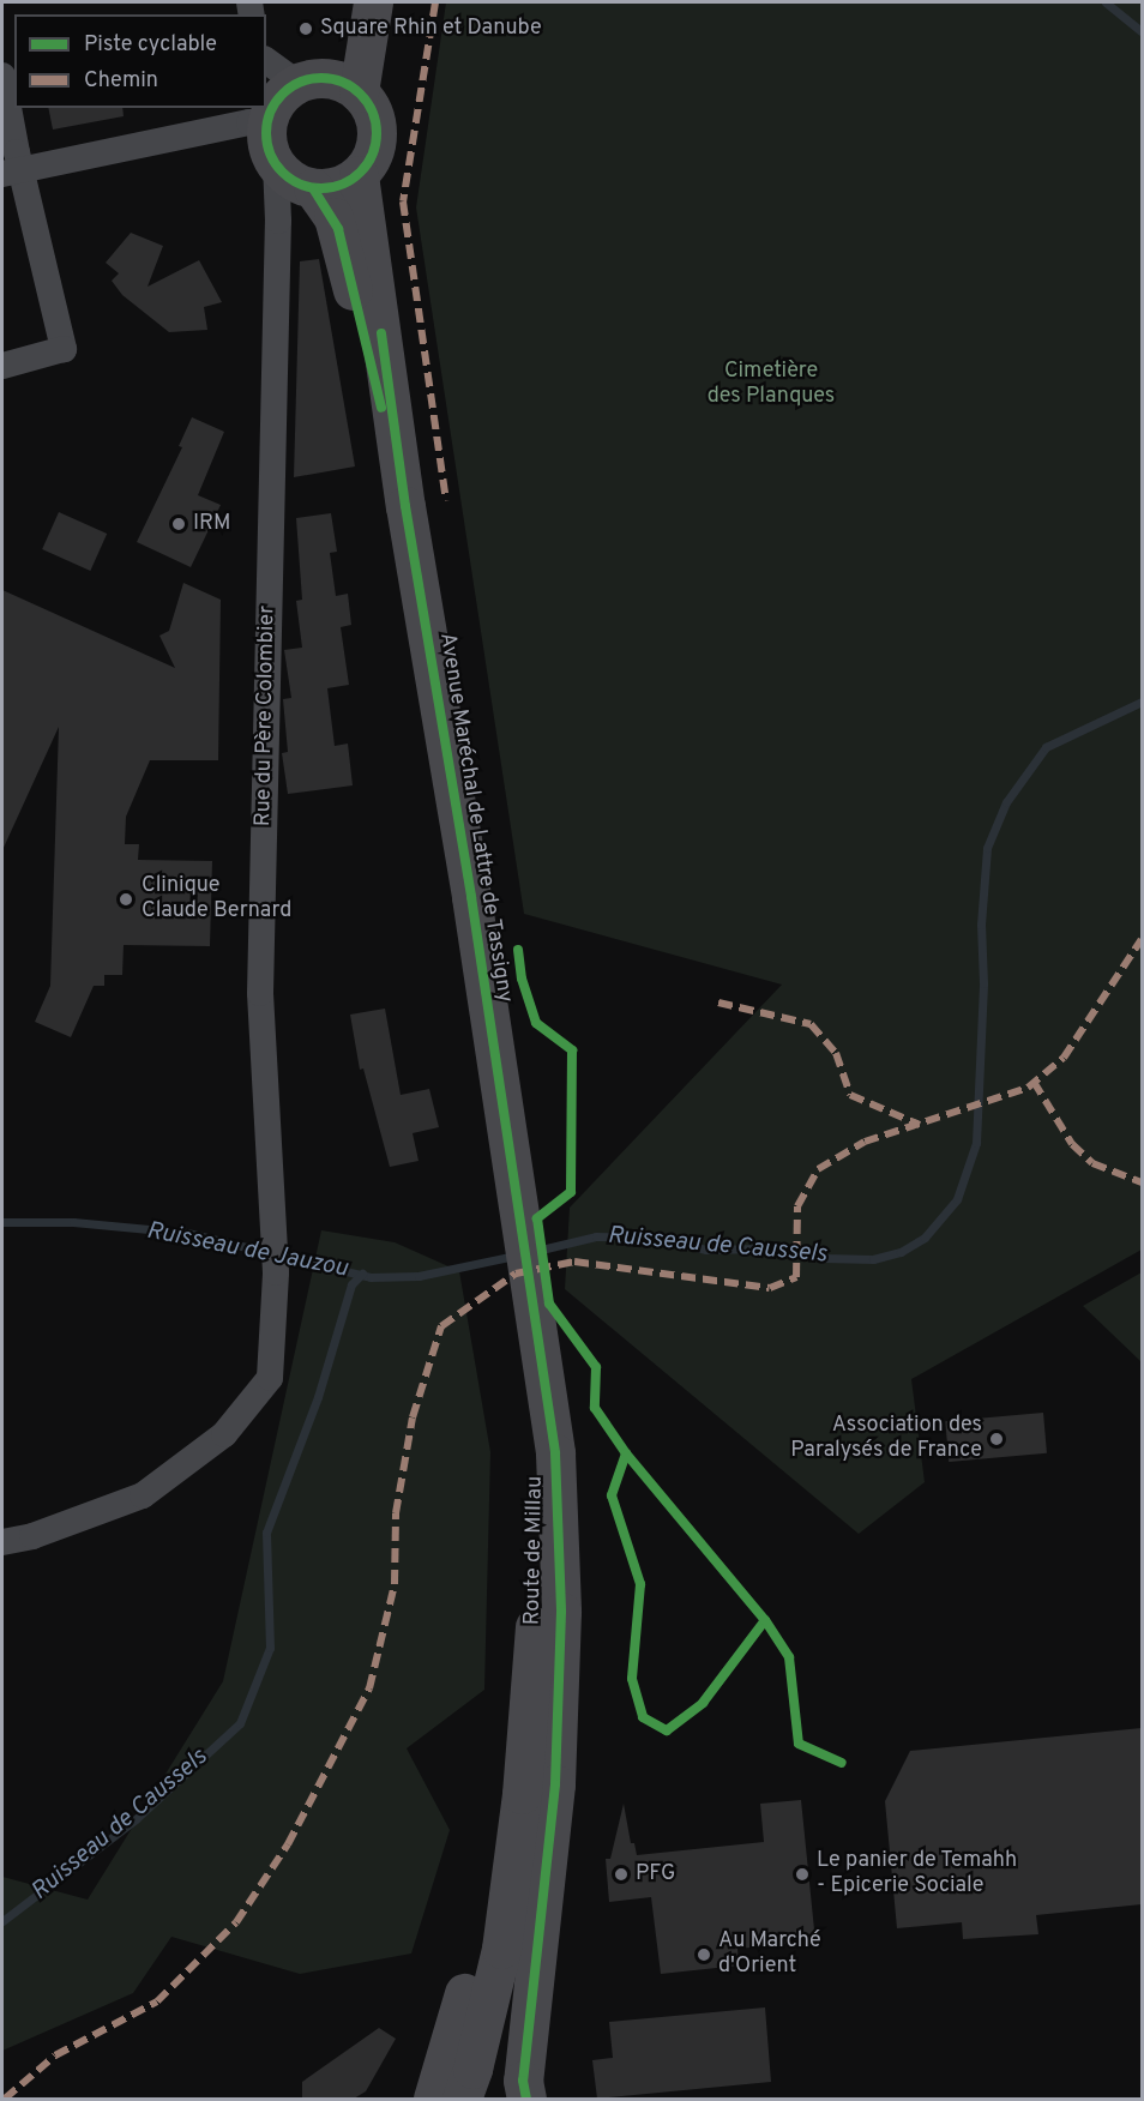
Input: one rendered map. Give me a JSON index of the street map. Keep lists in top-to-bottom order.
{
  "streets": {
    "main road": ["Avenue Maréchal de Lattre de Tassigny", "Route de Millau"],
    "street": ["Rue du Père Colombier"]
  },
  "crossings": [
    ["Rue du Père Colombier", "Avenue Maréchal de Lattre de Tassigny"],
    ["Avenue Maréchal de Lattre de Tassigny", "Route de Millau"]
  ],
  "water": ["Ruisseau de Caussels", "Ruisseau de Jauzou"],
  "parks": ["Cimetière des Planques"],
  "places": [
    "Square Rhin et Danube",
    "IRM",
    "Clinique Claude Bernard",
    "Association des Paralysés de France",
    "PFG",
    "Le panier de Temahh - Epicerie Sociale",
    "Au Marché d'Orient"
  ],
  "legend": ["Piste cyclable", "Chemin"]
}
